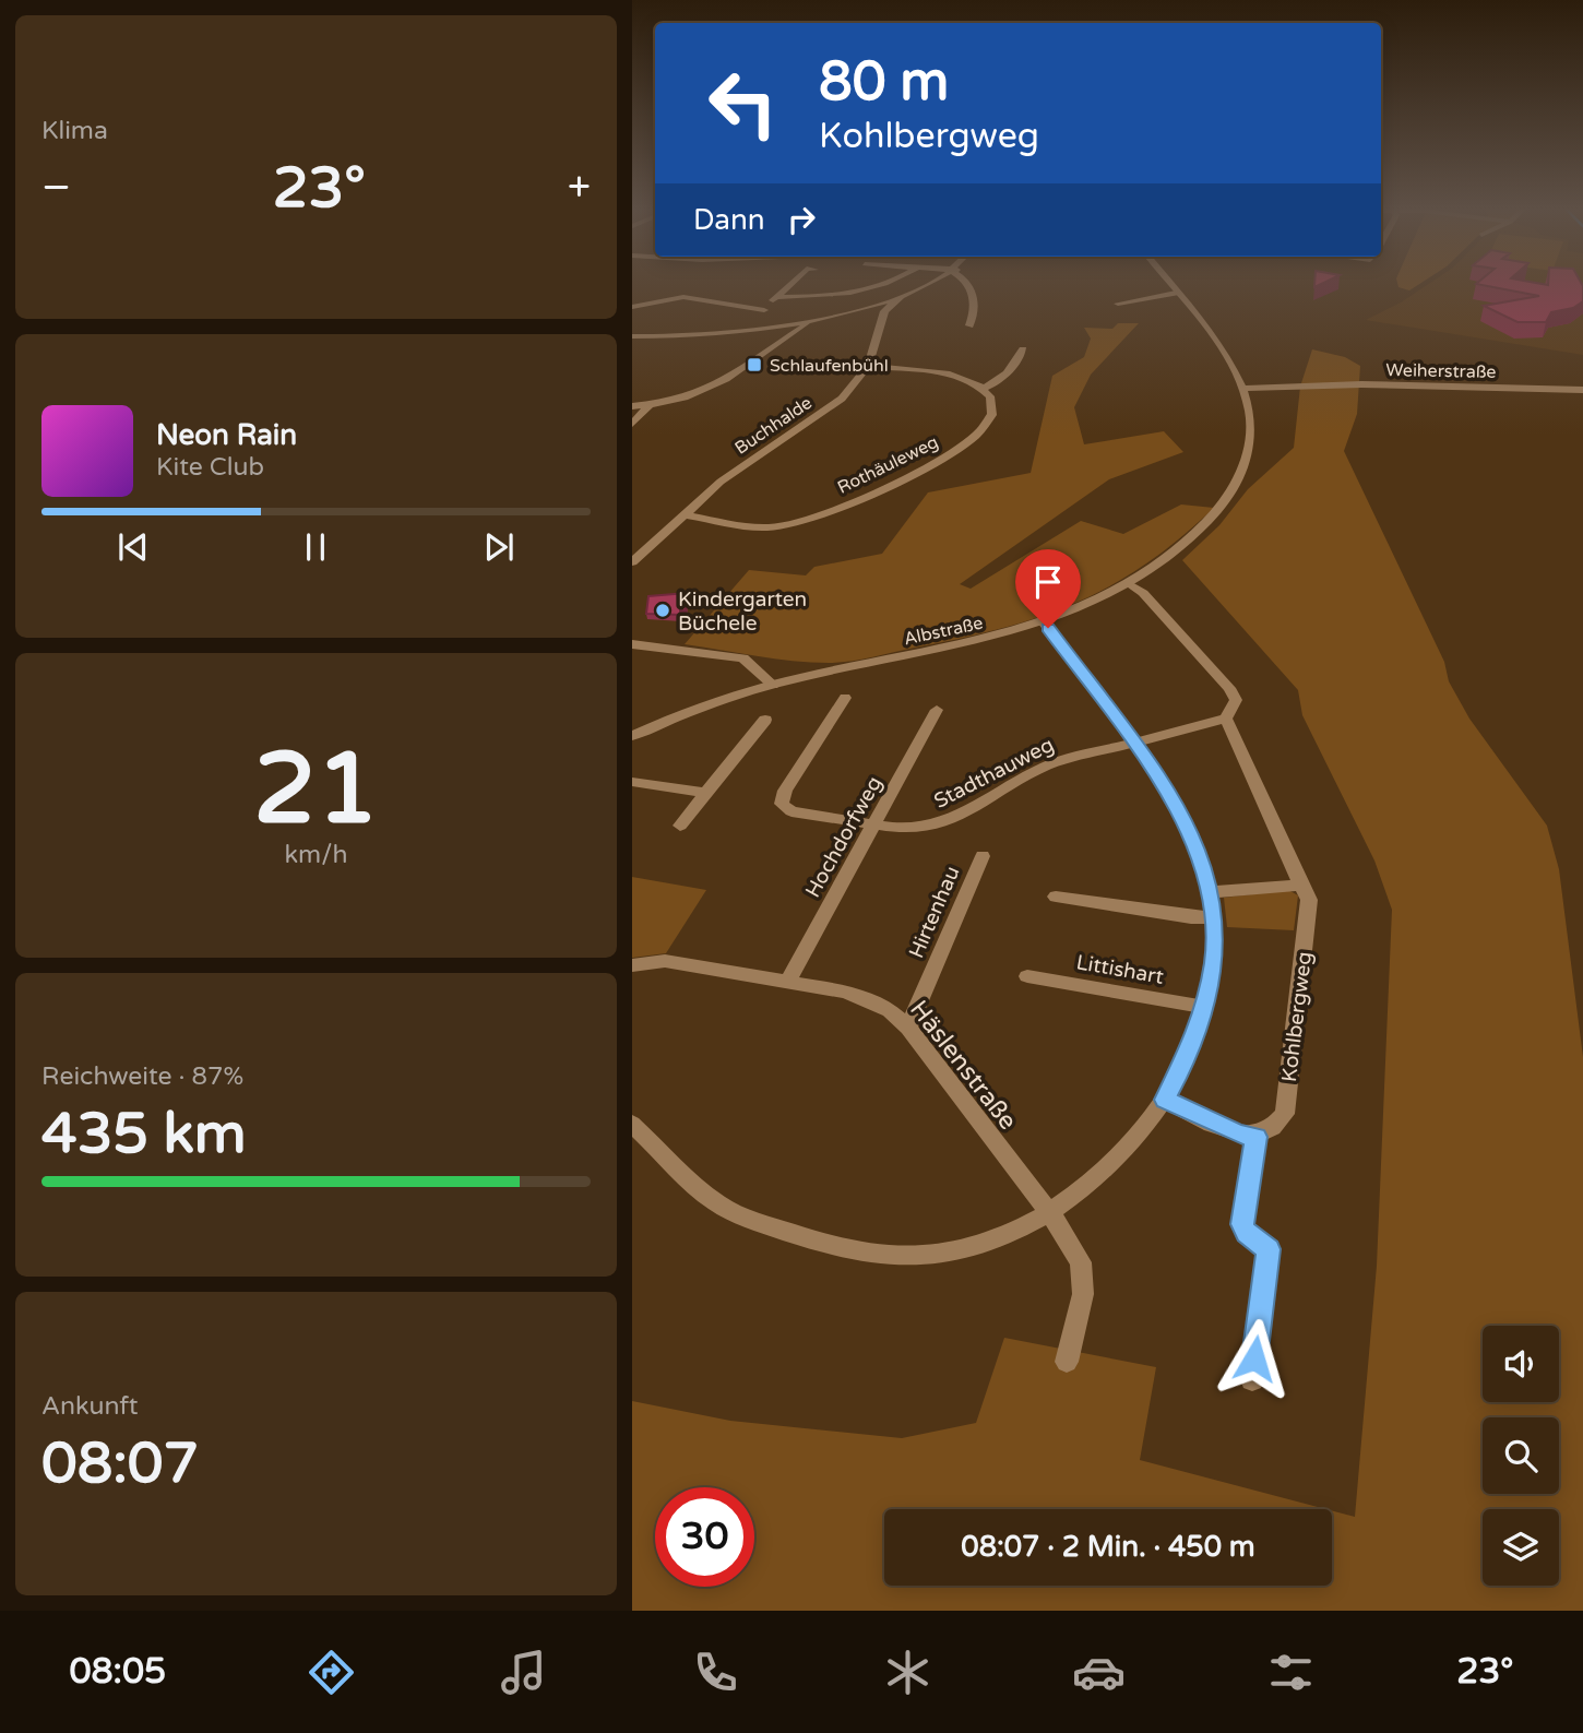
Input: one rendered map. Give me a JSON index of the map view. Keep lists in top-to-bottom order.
{
  "streets": {
    "street": [
      "Weiherstraße",
      "Buchhalde",
      "Rothäuleweg",
      "Albstraße",
      "Stadthauweg",
      "Hochdorfweg",
      "Hirtenhau",
      "Littishart",
      "Kohlbergweg",
      "Häslenstraße"
    ]
  },
  "crossings": [
    ["Weiherstraße", "Albstraße"],
    ["Buchhalde", "Rothäuleweg"],
    ["Albstraße", "Kohlbergweg"],
    ["Stadthauweg", "Hochdorfweg"],
    ["Hochdorfweg", "Häslenstraße"],
    ["Hirtenhau", "Häslenstraße"]
  ],
  "places": {
    "transit": ["Schlaufenbühl"],
    "other": ["Kindergarten Büchele"]
  },
  "page": {
    "tile": [
      "Klima",
      ["21", "km/h"],
      ["Reichweite · 87%", "435 km"],
      ["Ankunft", "08:07"]
    ],
    "turn": ["80 m", "Kohlbergweg"],
    "heat": ["−", "23°", "+"],
    "then": "Dann",
    "song": ["Neon Rain", "Kite Club"],
    "limit": "30",
    "trip": "08:07 · 2 Min. · 450 m",
    "tabs": ["08:05", "23°"]
  }
}
